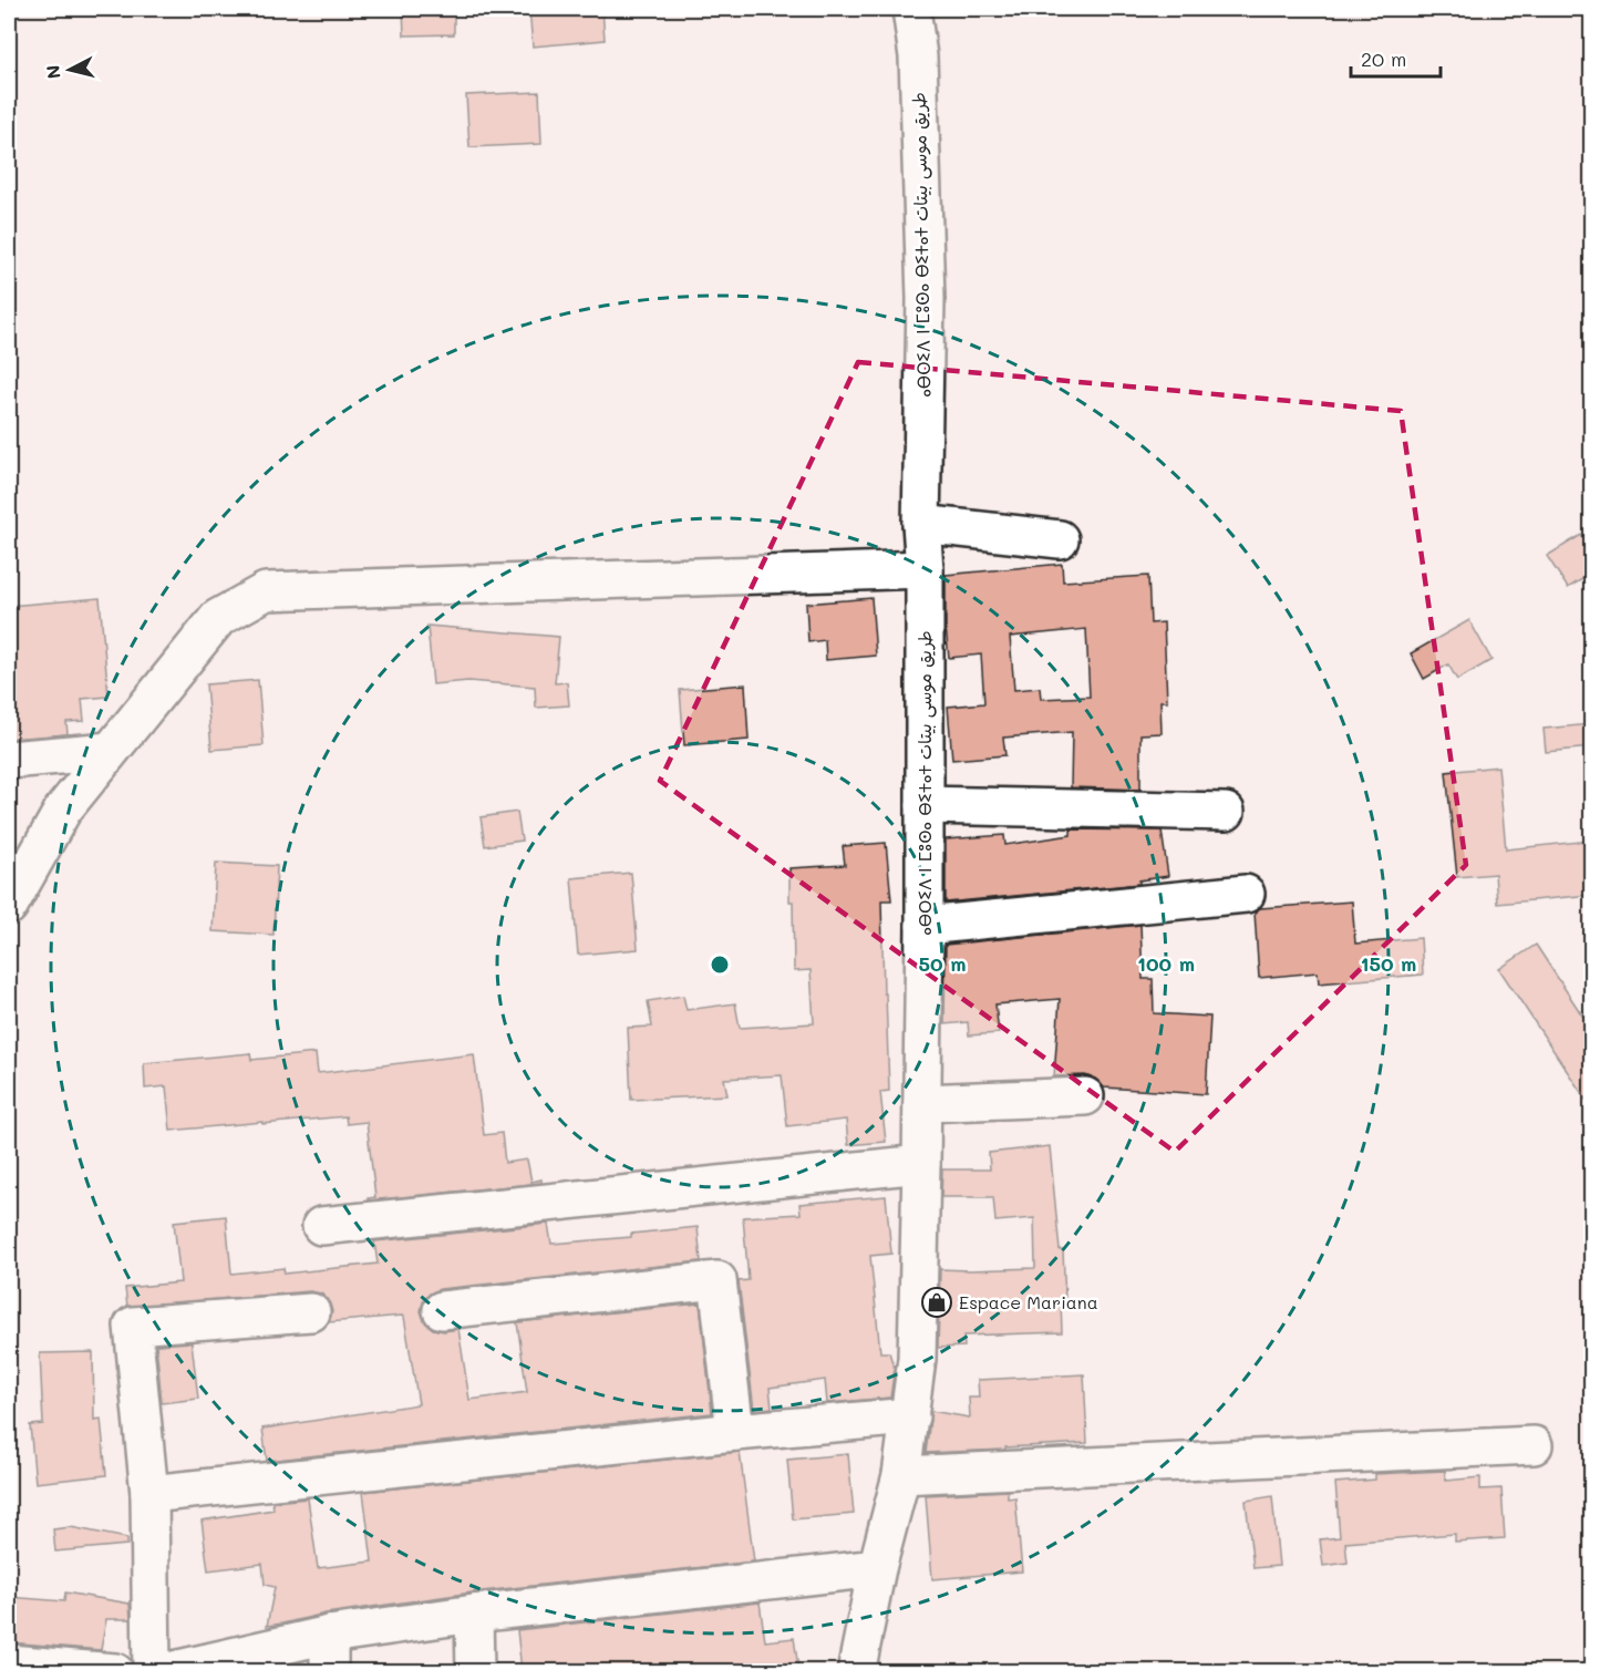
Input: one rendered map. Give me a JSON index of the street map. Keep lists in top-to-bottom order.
{
  "streets": {
    "street": ["ⴰⴱⵔⵉⴷ ⵏ ⵎⵓⵙⴰ ⴱⵉⵜⴰⵜ طريق موسى بيتات"]
  },
  "places": {
    "shop": ["Espace Mariana"]
  },
  "scale_bar": "20 m",
  "north": "left",
  "rings": ["50 m", "100 m", "150 m"]
}
